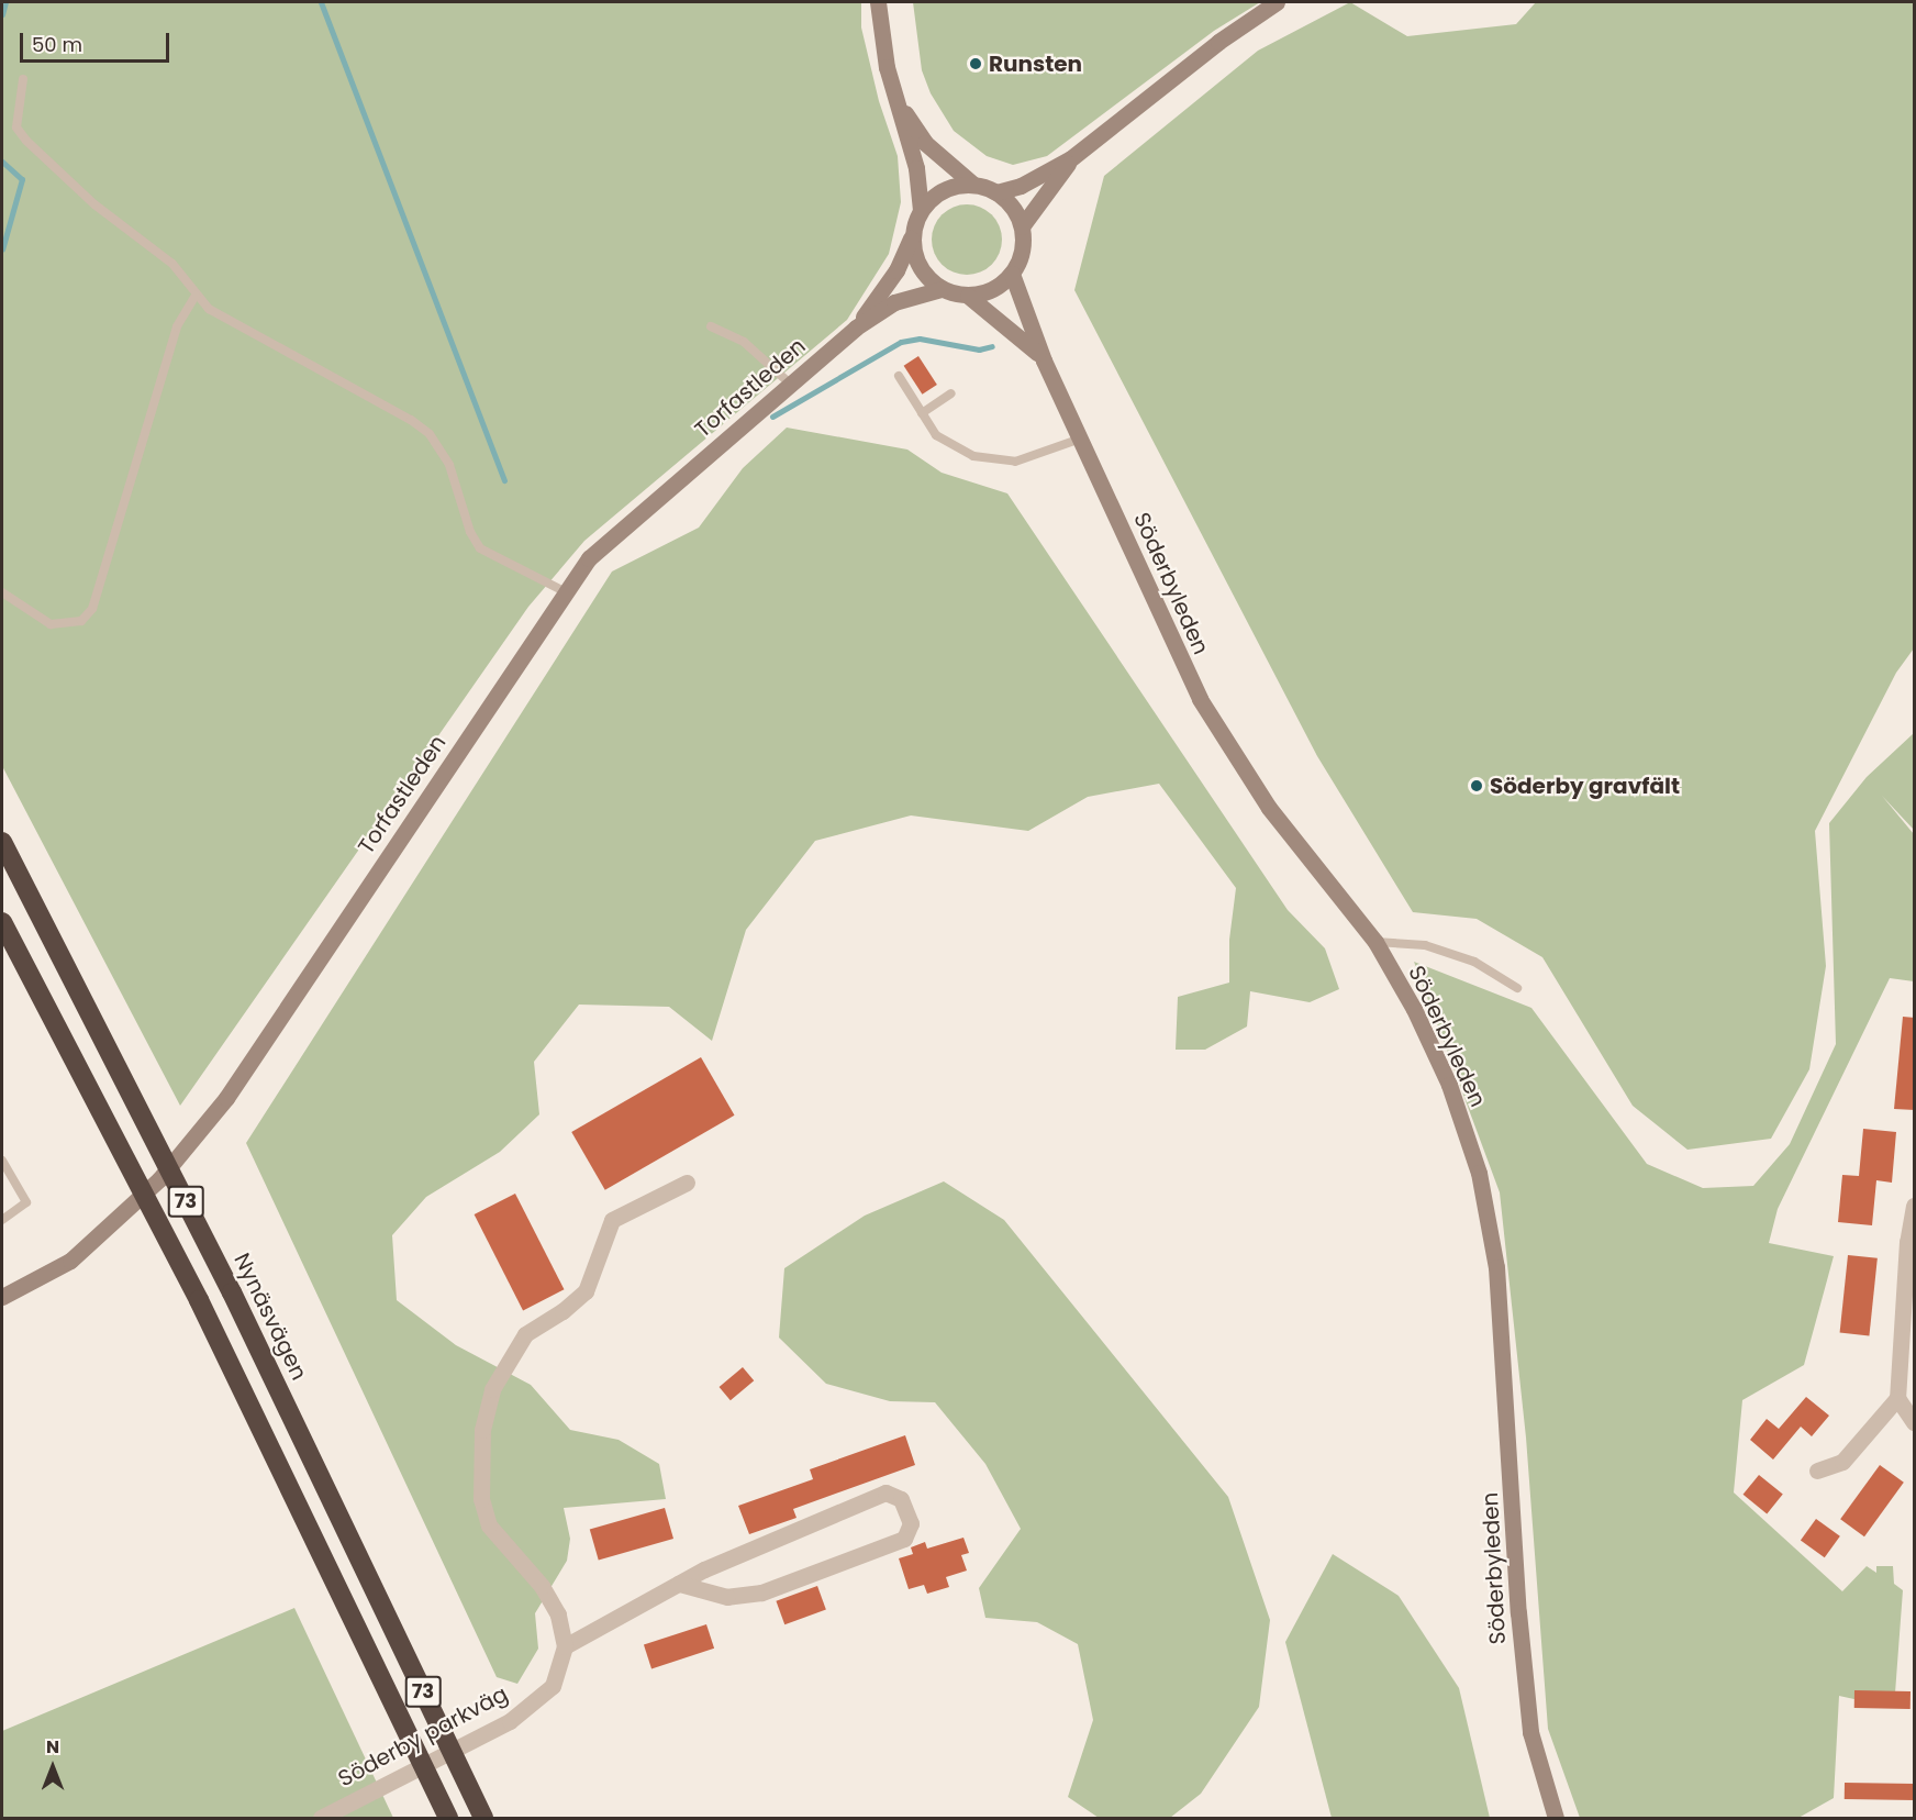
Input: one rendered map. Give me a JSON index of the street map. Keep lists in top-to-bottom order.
{
  "streets": {
    "highway": ["73", "Nynäsvägen"],
    "street": ["Torfastleden", "Söderbyleden", "Söderby parkväg"]
  },
  "crossings": [
    ["Torfastleden", "Söderbyleden"]
  ],
  "places": ["Runsten", "Söderby gravfält"],
  "scale_bar": "50 m",
  "north": "top"
}
